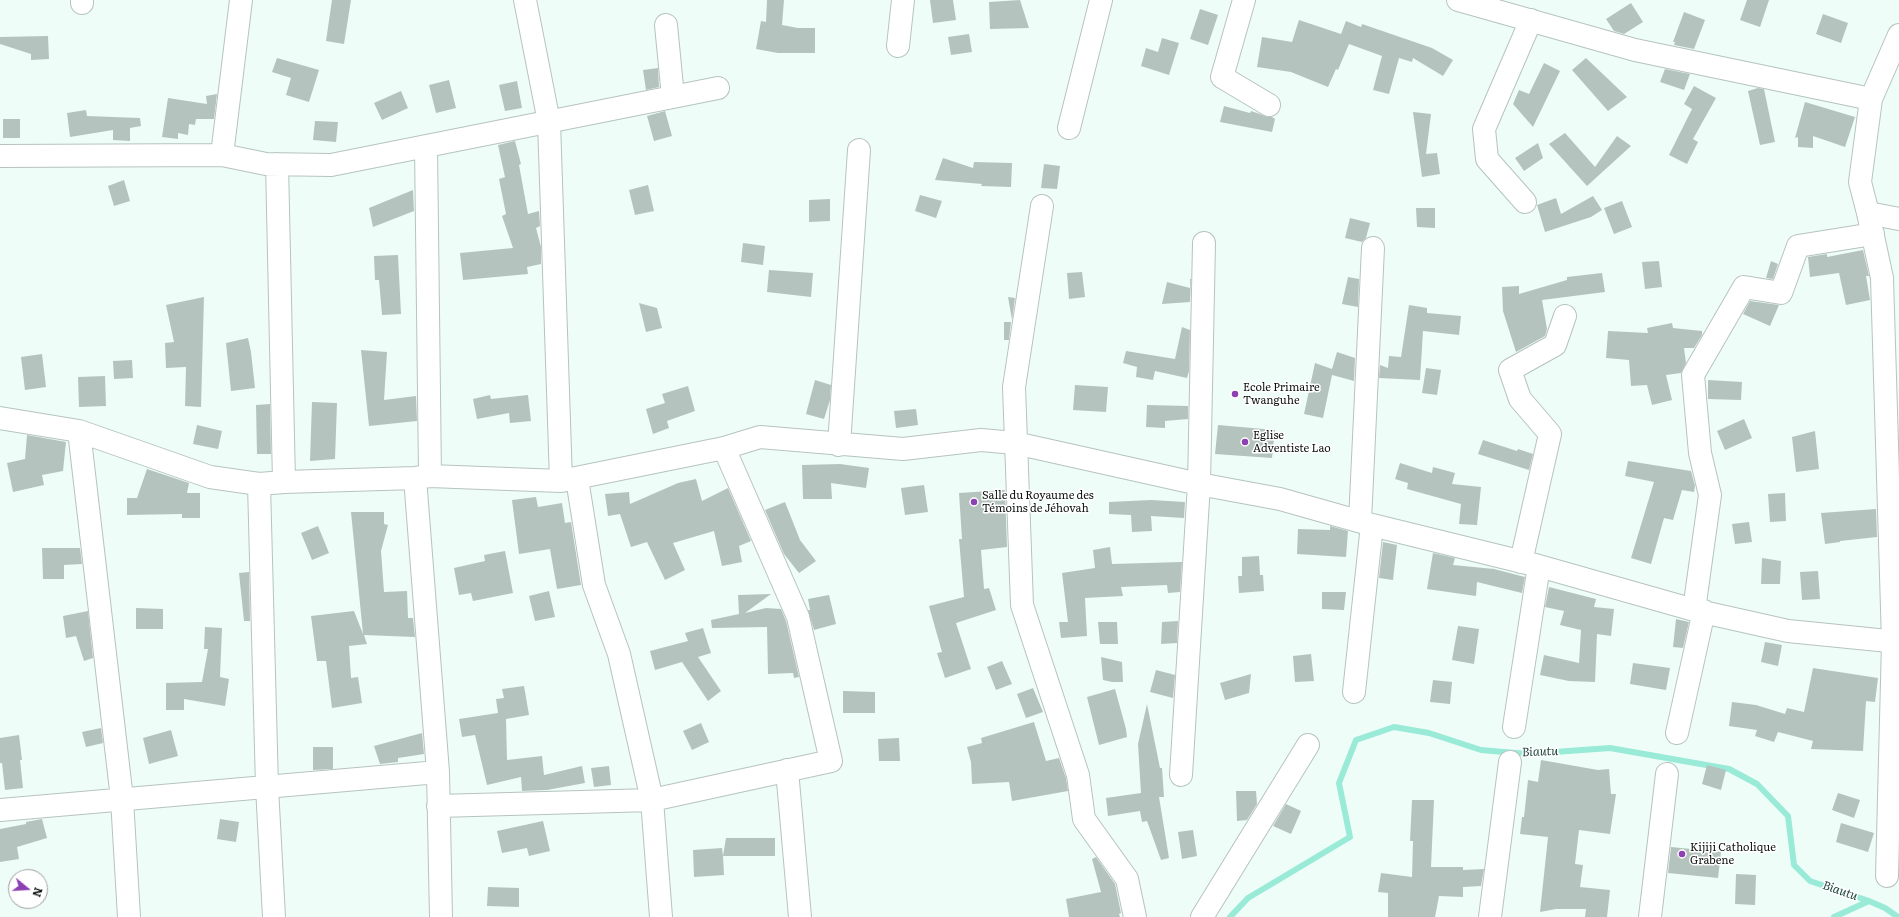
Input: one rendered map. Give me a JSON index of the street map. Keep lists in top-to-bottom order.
{
  "water": ["Biautu"],
  "places": [
    "Ecole Primaire Twanguhe",
    "Eglise Adventiste Lao",
    "Salle du Royaume des Témoins de Jéhovah",
    "Kijiji Catholique Grabene"
  ],
  "north": "right"
}
